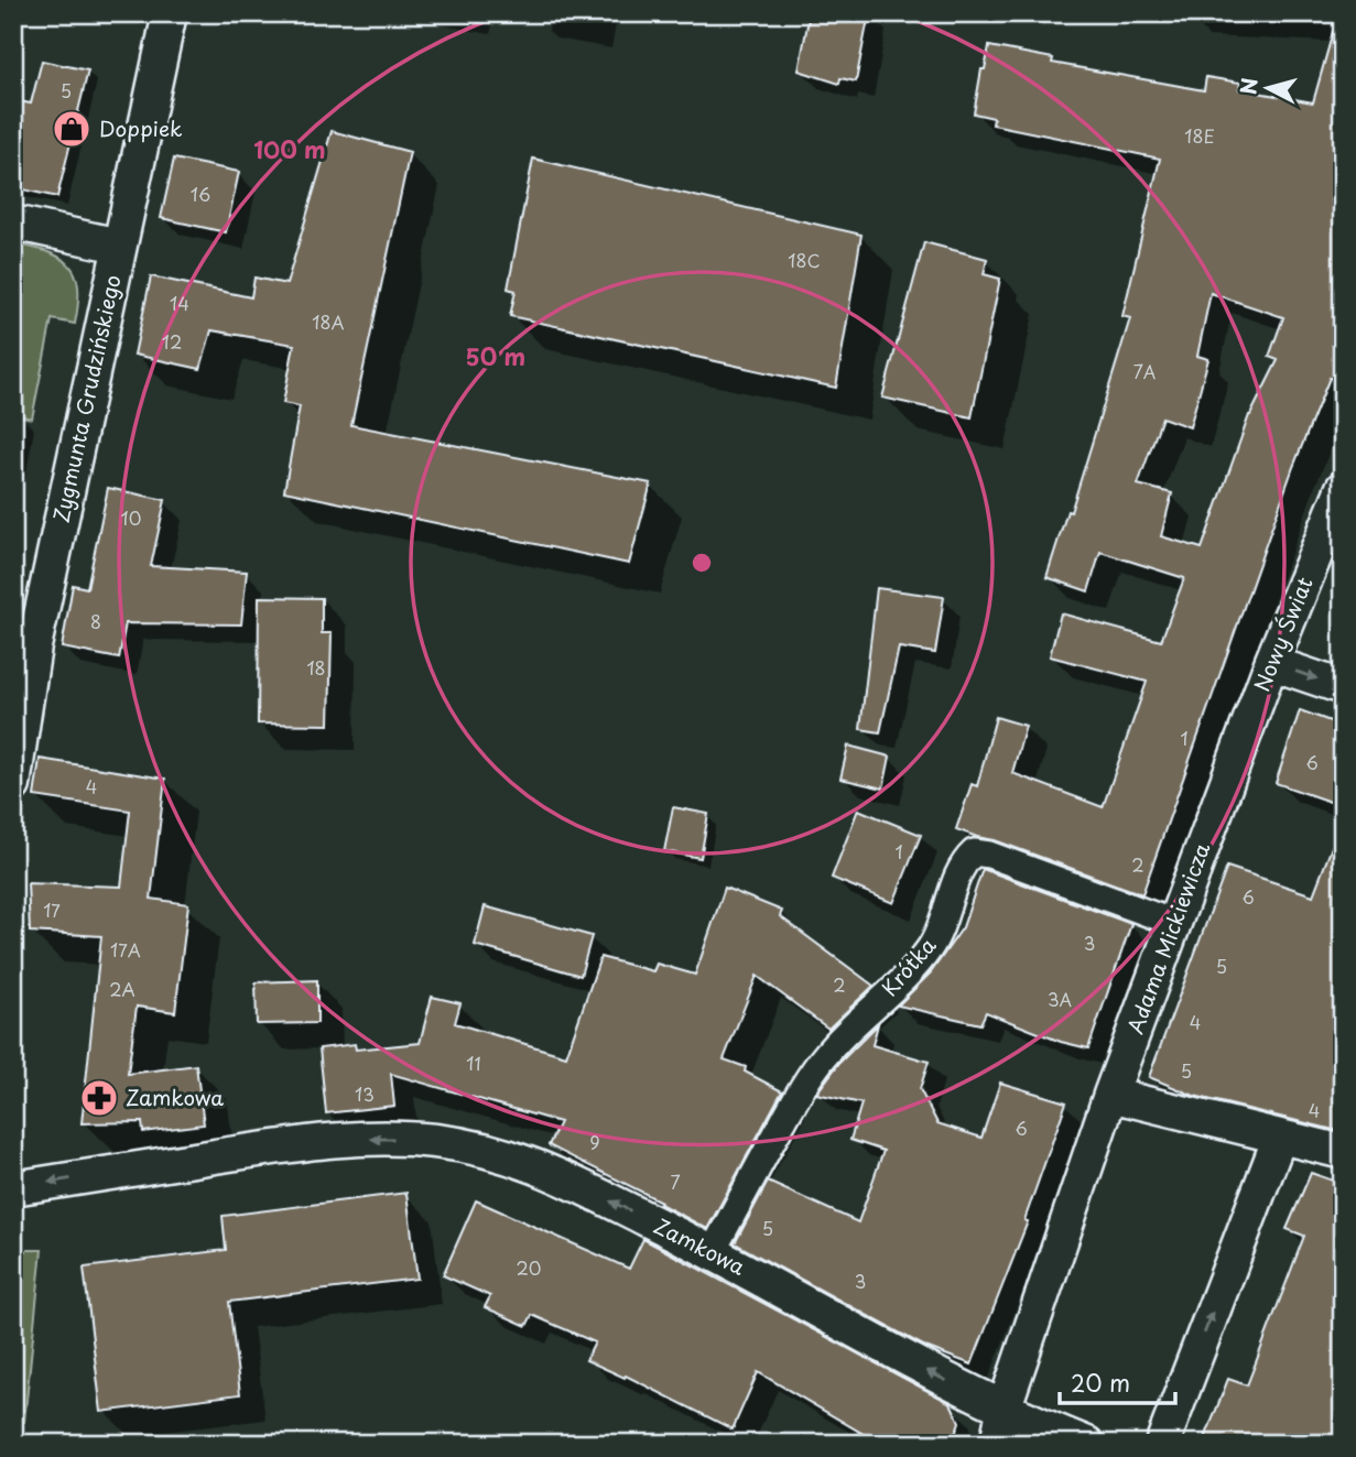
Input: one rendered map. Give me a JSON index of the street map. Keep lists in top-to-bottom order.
{
  "streets": {
    "street": [
      "Zygmunta Grudzińskiego",
      "Nowy Świat",
      "Adama Mickiewicza",
      "Krótka",
      "Zamkowa"
    ]
  },
  "crossings": [
    ["Nowy Świat", "Adama Mickiewicza"],
    ["Adama Mickiewicza", "Krótka"],
    ["Adama Mickiewicza", "Zamkowa"],
    ["Krótka", "Zamkowa"]
  ],
  "one_way": ["Zamkowa"],
  "places": {
    "shop": ["Doppiek"],
    "pharmacy": ["Zamkowa"]
  },
  "house_numbers": [
    "5",
    "18E",
    "16",
    "18C",
    "14",
    "18A",
    "12",
    "7A",
    "10",
    "8",
    "18",
    "1",
    "6",
    "4",
    "1",
    "2",
    "6",
    "17",
    "3",
    "17A",
    "5",
    "2",
    "2A",
    "3A",
    "4",
    "11",
    "5",
    "13",
    "4",
    "6",
    "9",
    "7",
    "5",
    "20",
    "3"
  ],
  "scale_bar": "20 m",
  "north": "left",
  "rings": ["100 m", "50 m"]
}
